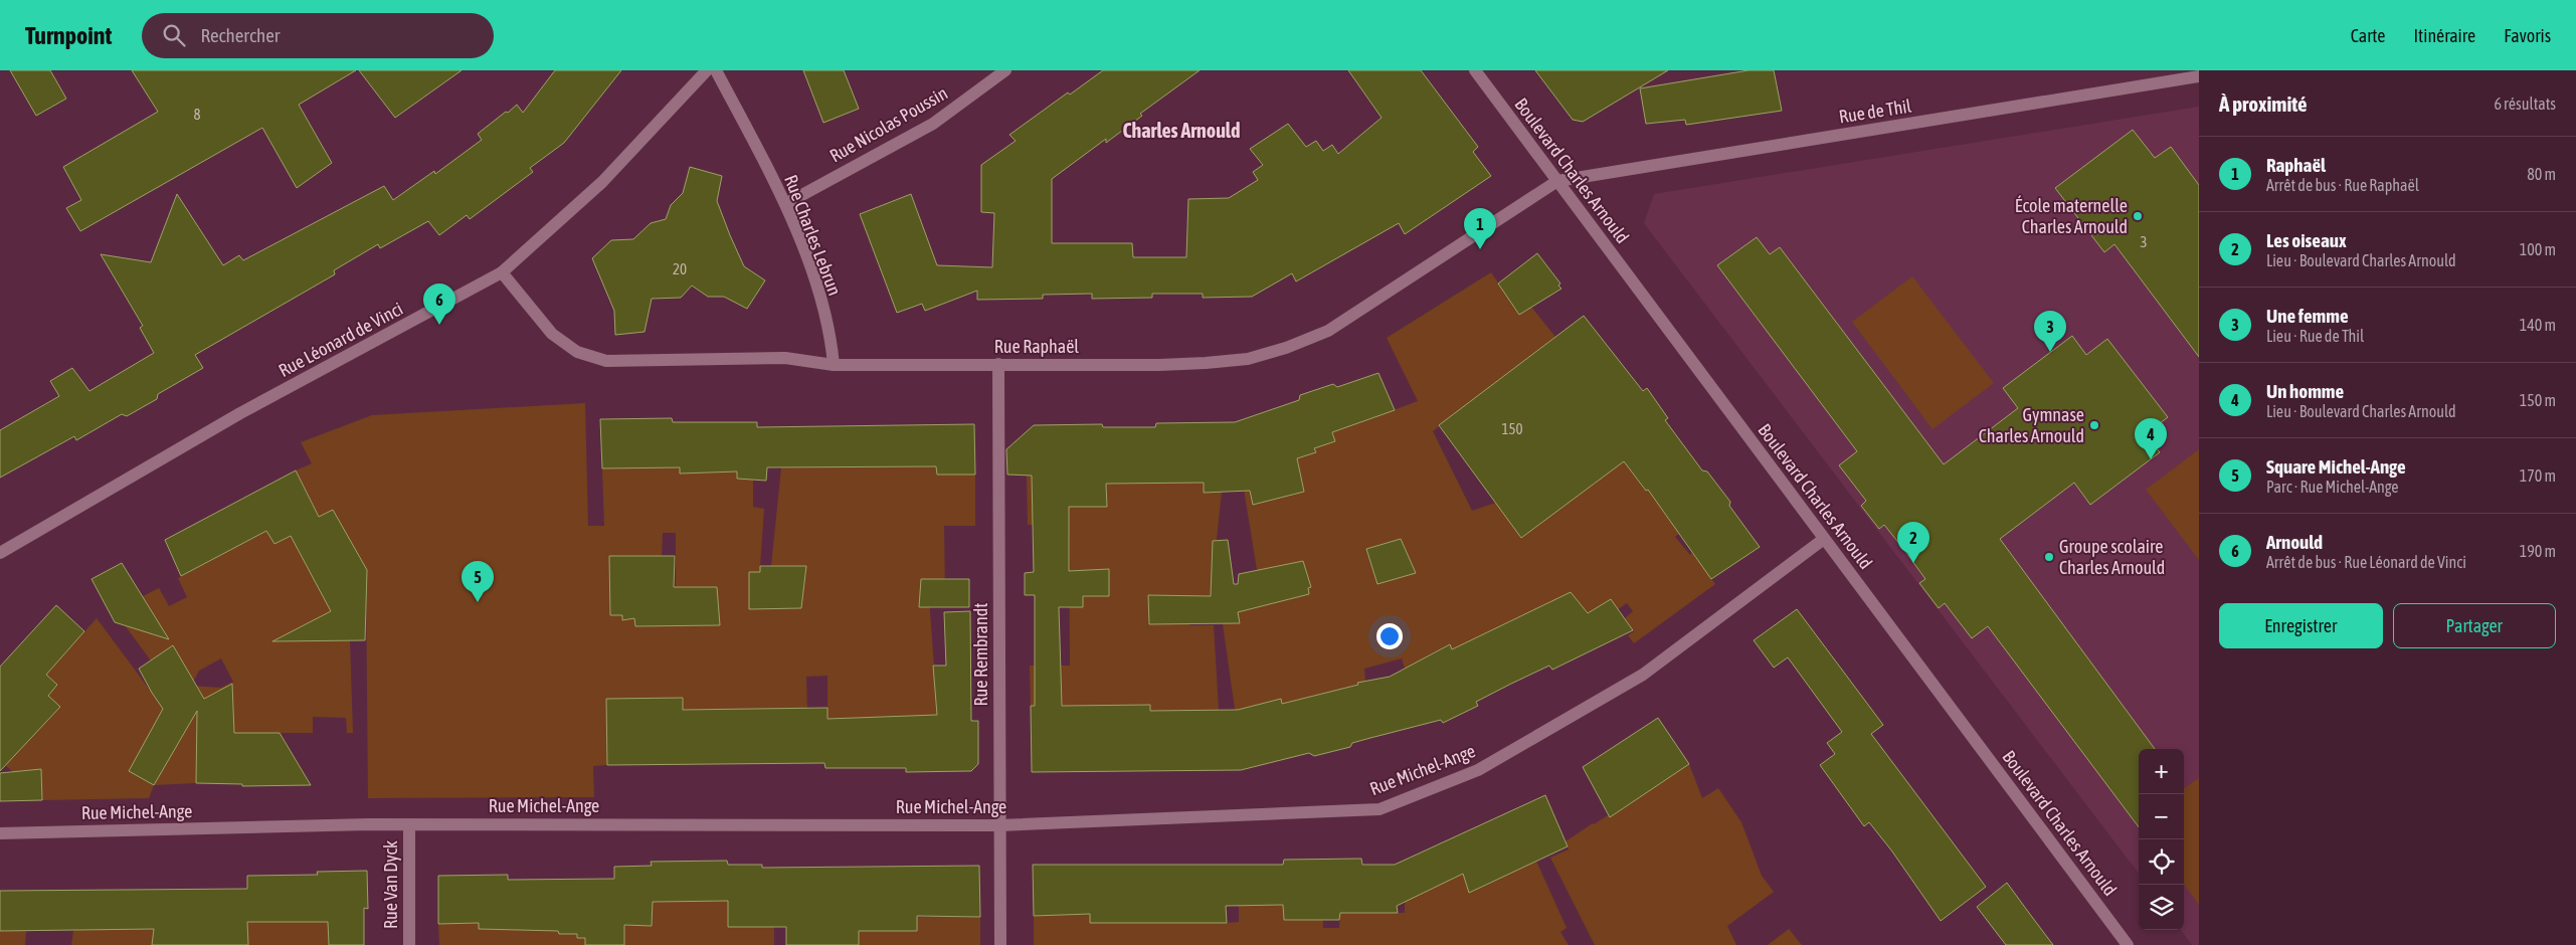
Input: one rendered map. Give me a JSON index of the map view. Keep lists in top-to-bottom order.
{
  "streets": {
    "street": [
      "Rue de Thil",
      "Rue Nicolas Poussin",
      "Boulevard Charles Arnould",
      "Rue Charles Lebrun",
      "Rue Léonard de Vinci",
      "Rue Raphaël",
      "Rue Rembrandt",
      "Rue Michel-Ange",
      "Rue Van Dyck"
    ]
  },
  "crossings": [
    ["Rue de Thil", "Boulevard Charles Arnould"],
    ["Rue de Thil", "Rue Raphaël"],
    ["Rue Nicolas Poussin", "Rue Charles Lebrun"],
    ["Boulevard Charles Arnould", "Rue Raphaël"],
    ["Boulevard Charles Arnould", "Rue Michel-Ange"],
    ["Rue Charles Lebrun", "Rue Raphaël"],
    ["Rue Léonard de Vinci", "Rue Raphaël"],
    ["Rue Raphaël", "Rue Rembrandt"],
    ["Rue Rembrandt", "Rue Michel-Ange"],
    ["Rue Michel-Ange", "Rue Van Dyck"]
  ],
  "districts": ["Charles Arnould"],
  "places": ["École maternelle Charles Arnould", "Gymnase Charles Arnould", "Groupe scolaire Charles Arnould"],
  "house_numbers": [
    "8",
    "3",
    "20",
    "150"
  ],
  "page": {
    "header": "Turnpoint",
    "search": "Rechercher",
    "nav": ["Carte", "Itinéraire", "Favoris"],
    "heading": ["À proximité", "6 résultats"],
    "list": [
      {
        "mark": "1",
        "name": "Raphaël",
        "note": "Arrêt de bus · Rue Raphaël",
        "value": "80 m"
      },
      {
        "mark": "2",
        "name": "Les oiseaux",
        "note": "Lieu · Boulevard Charles Arnould",
        "value": "100 m"
      },
      {
        "mark": "3",
        "name": "Une femme",
        "note": "Lieu · Rue de Thil",
        "value": "140 m"
      },
      {
        "mark": "4",
        "name": "Un homme",
        "note": "Lieu · Boulevard Charles Arnould",
        "value": "150 m"
      },
      {
        "mark": "5",
        "name": "Square Michel-Ange",
        "note": "Parc · Rue Michel-Ange",
        "value": "170 m"
      },
      {
        "mark": "6",
        "name": "Arnould",
        "note": "Arrêt de bus · Rue Léonard de Vinci",
        "value": "190 m"
      }
    ],
    "pins": [
      "1",
      "6",
      "3",
      "4",
      "2",
      "5"
    ],
    "buttons": ["Enregistrer", "Partager"],
    "map_buttons": ["+", "−"]
  }
}
